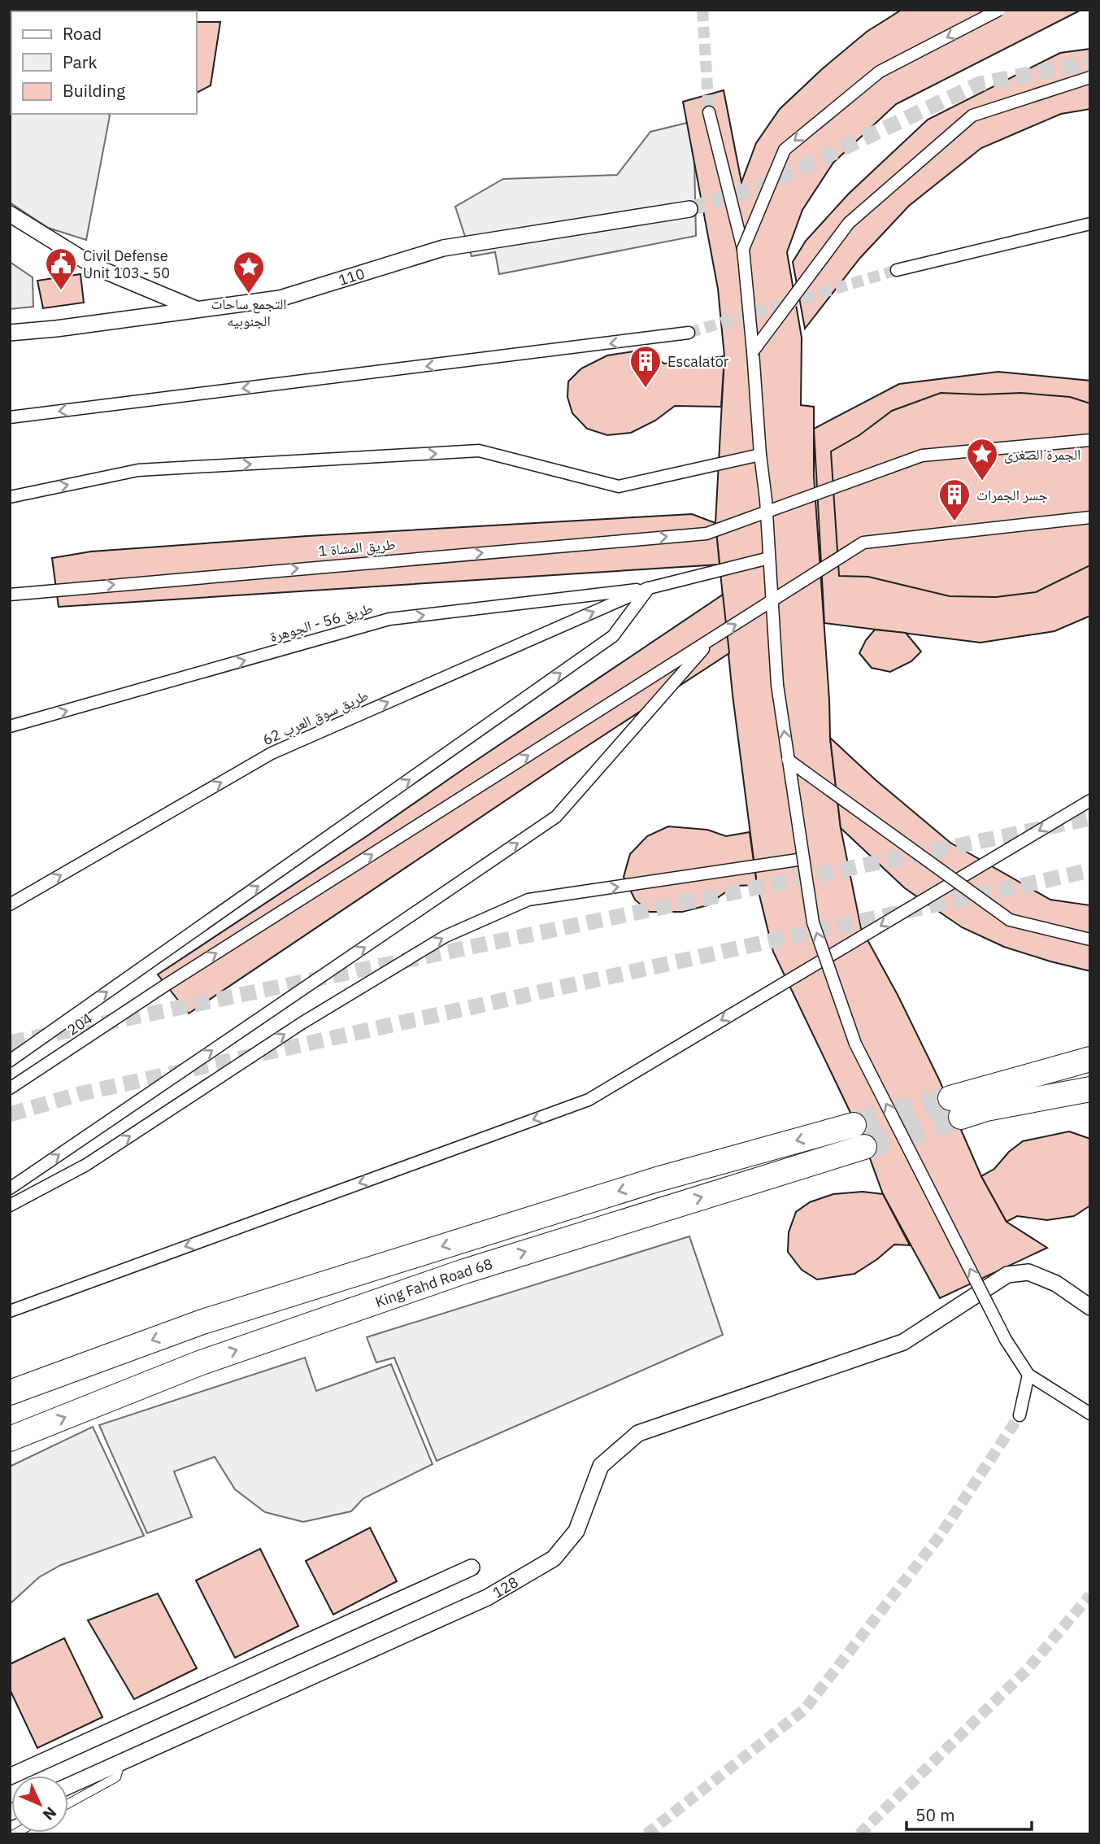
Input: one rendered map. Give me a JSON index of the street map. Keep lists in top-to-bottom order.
{
  "streets": {
    "main road": ["King Fahd Road 68"],
    "street": [
      "110",
      "طريق المشاة 1",
      "طريق 56 - الجوهرة",
      "طريق سوق العرب 62",
      "204",
      "128"
    ]
  },
  "crossings": [
    ["طريق 56 - الجوهرة", "طريق سوق العرب 62"]
  ],
  "one_way": ["طريق 56 - الجوهرة"],
  "places": {
    "public building": ["Civil Defense Unit 103 - 50"],
    "place": ["التجمع ساحات الجنوبيه", "الجمرة الصغرى"],
    "building": ["Escalator", "جسر الجمرات"]
  },
  "legend": ["Road", "Park", "Building"],
  "scale_bar": "50 m",
  "north": "bottom right"
}
